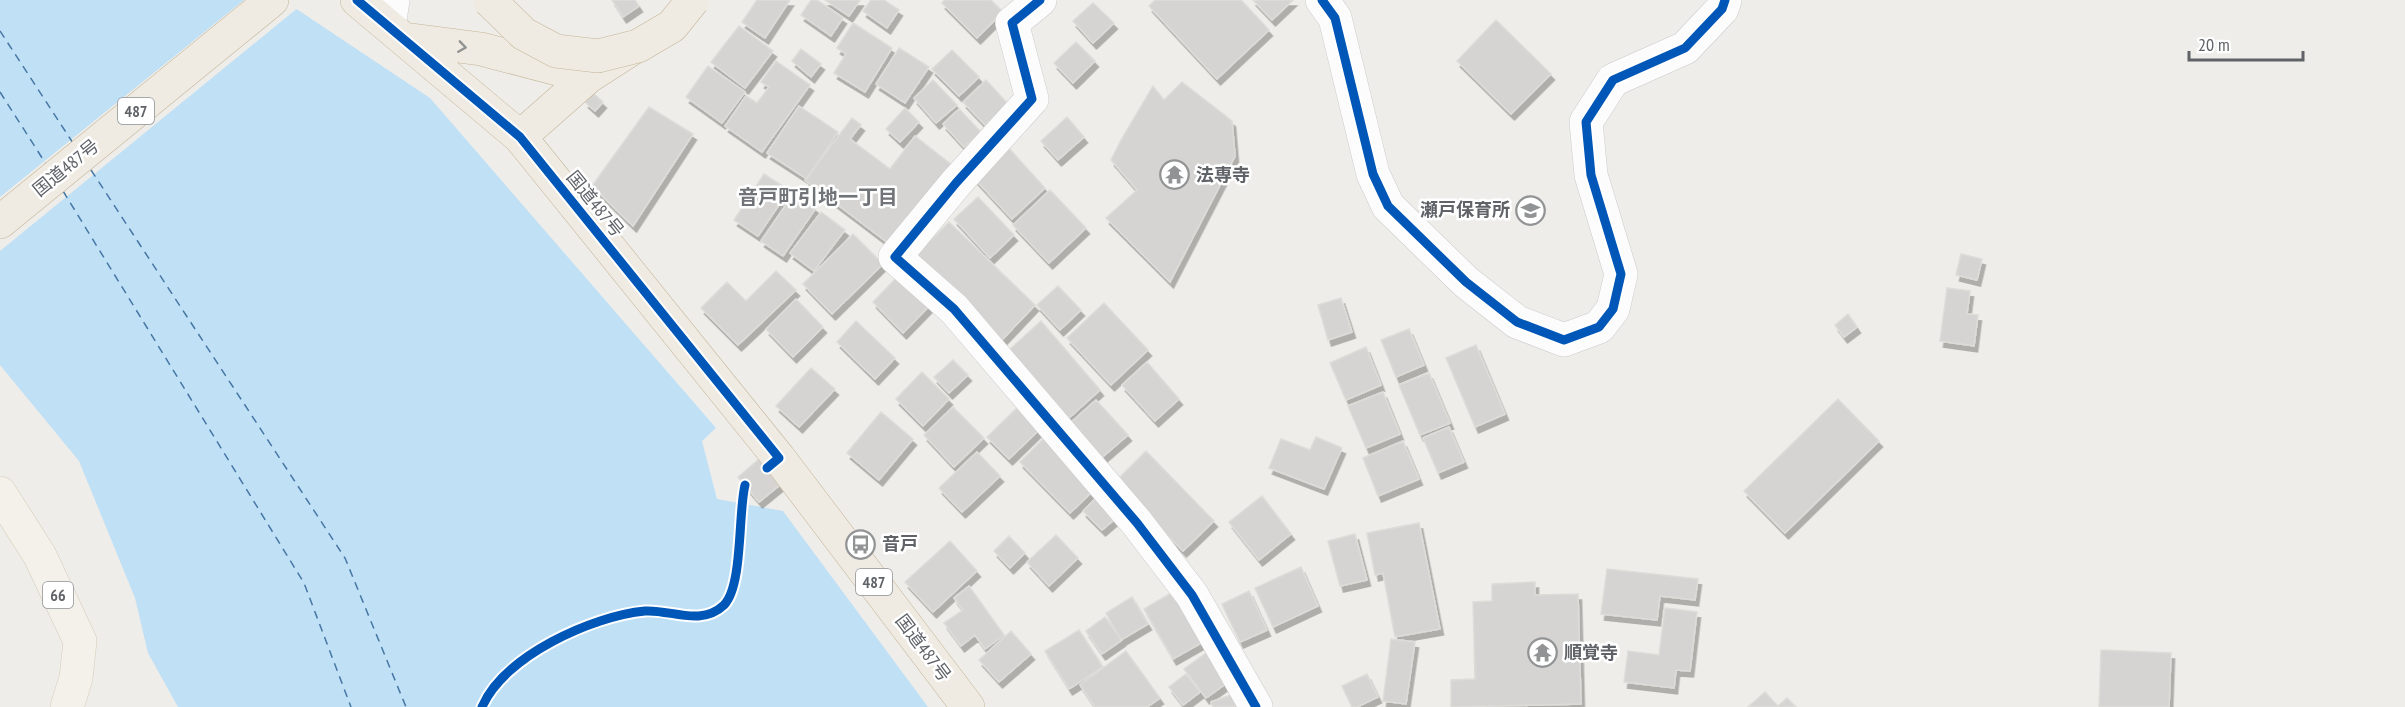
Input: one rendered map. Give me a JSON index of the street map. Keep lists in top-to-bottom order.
{
  "streets": {
    "highway": ["487", "国道487号"],
    "main road": ["66"]
  },
  "districts": ["音戸町引地一丁目"],
  "places": {
    "temple": ["法専寺", "順覚寺"],
    "school or university": ["瀬戸保育所"],
    "bus stop": ["音戸"]
  },
  "scale_bar": "20 m"
}
